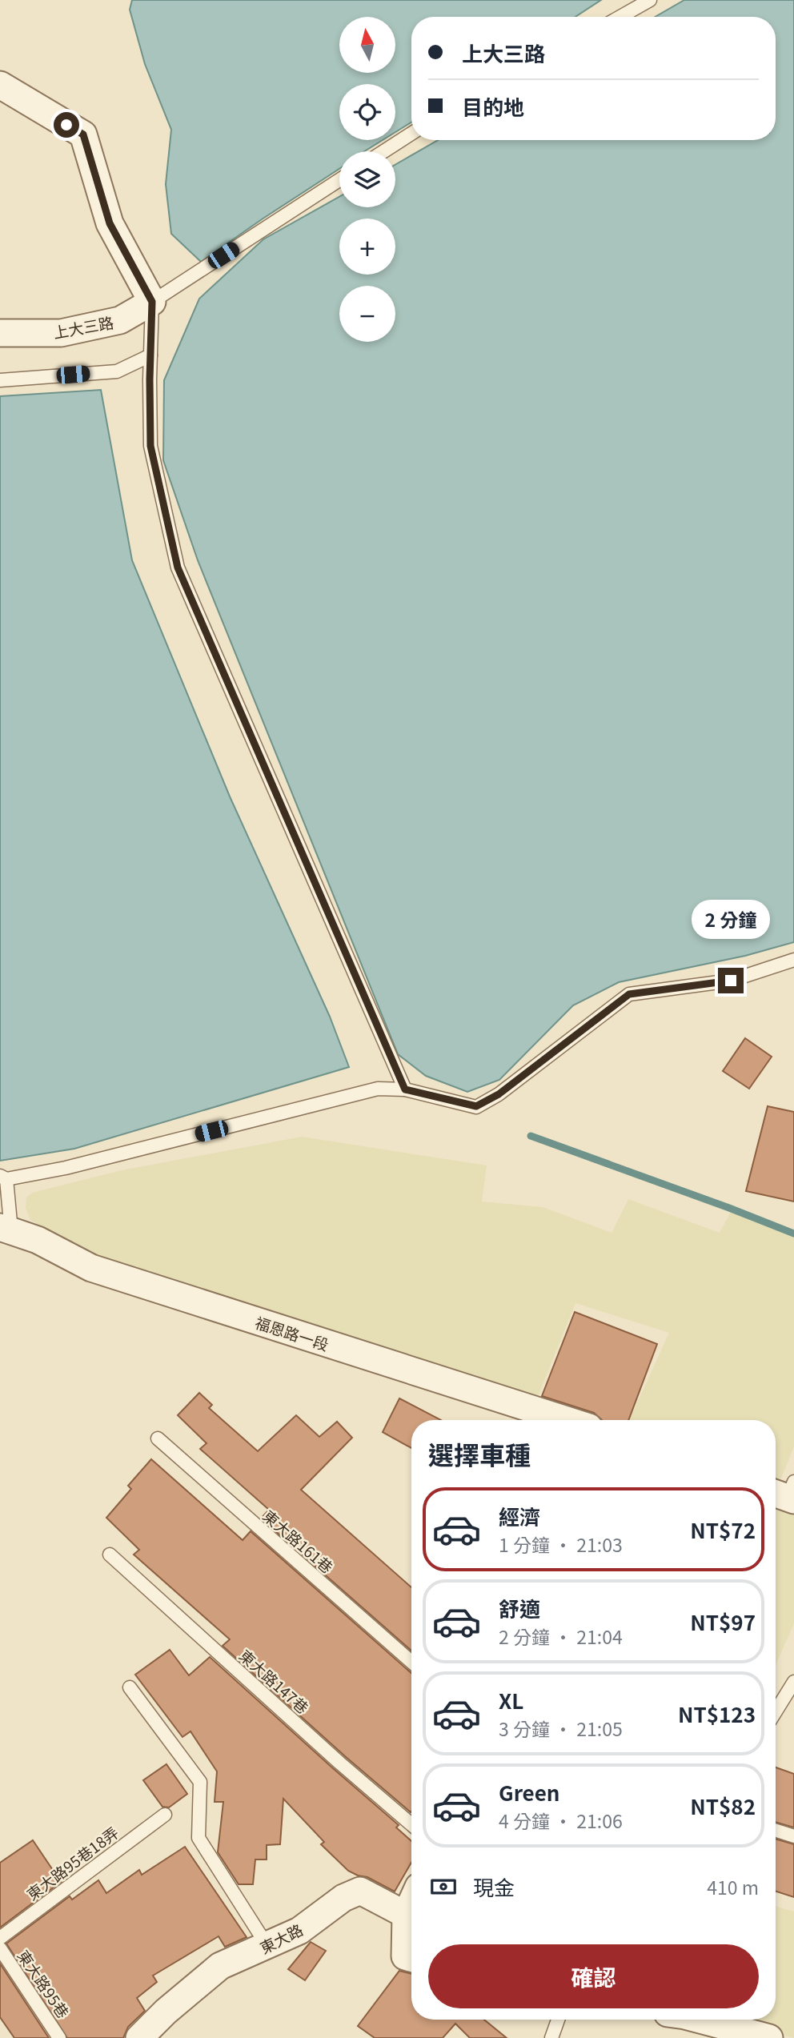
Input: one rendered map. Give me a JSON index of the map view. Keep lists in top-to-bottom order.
{
  "streets": {
    "street": ["上大三路", "福恩路一段", "東大路"],
    "lane": [
      "東大路161巷",
      "東大路147巷",
      "東大路95巷18弄",
      "東大路95巷"
    ]
  },
  "north": "top",
  "page": {
    "map_buttons": ["+", "−"],
    "banner": ["上大三路", "目的地"],
    "bubble": "2 分鐘",
    "heading": "選擇車種",
    "list": [
      {
        "name": "經濟",
        "note": "1 分鐘 · 21:03",
        "value": "NT$72"
      },
      {
        "name": "舒適",
        "note": "2 分鐘 · 21:04",
        "value": "NT$97"
      },
      {
        "name": "XL",
        "note": "3 分鐘 · 21:05",
        "value": "NT$123"
      },
      {
        "name": "Green",
        "note": "4 分鐘 · 21:06",
        "value": "NT$82"
      }
    ],
    "pay": ["現金", "410 m"],
    "buttons": "確認"
  }
}
